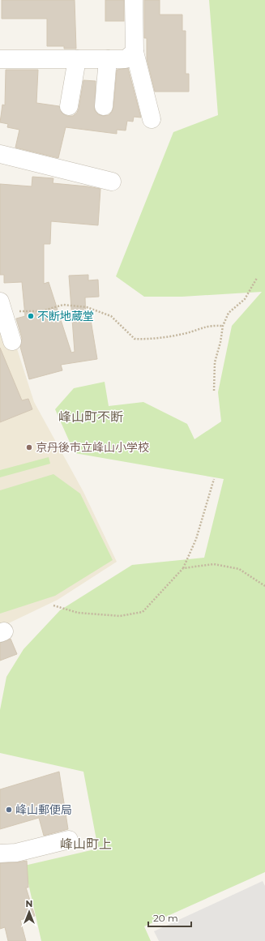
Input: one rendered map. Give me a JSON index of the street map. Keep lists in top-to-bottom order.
{
  "districts": ["峰山町不断", "峰山町上"],
  "places": ["不断地蔵堂", "京丹後市立峰山小学校", "峰山郵便局"],
  "scale_bar": "20 m",
  "north": "top"
}
